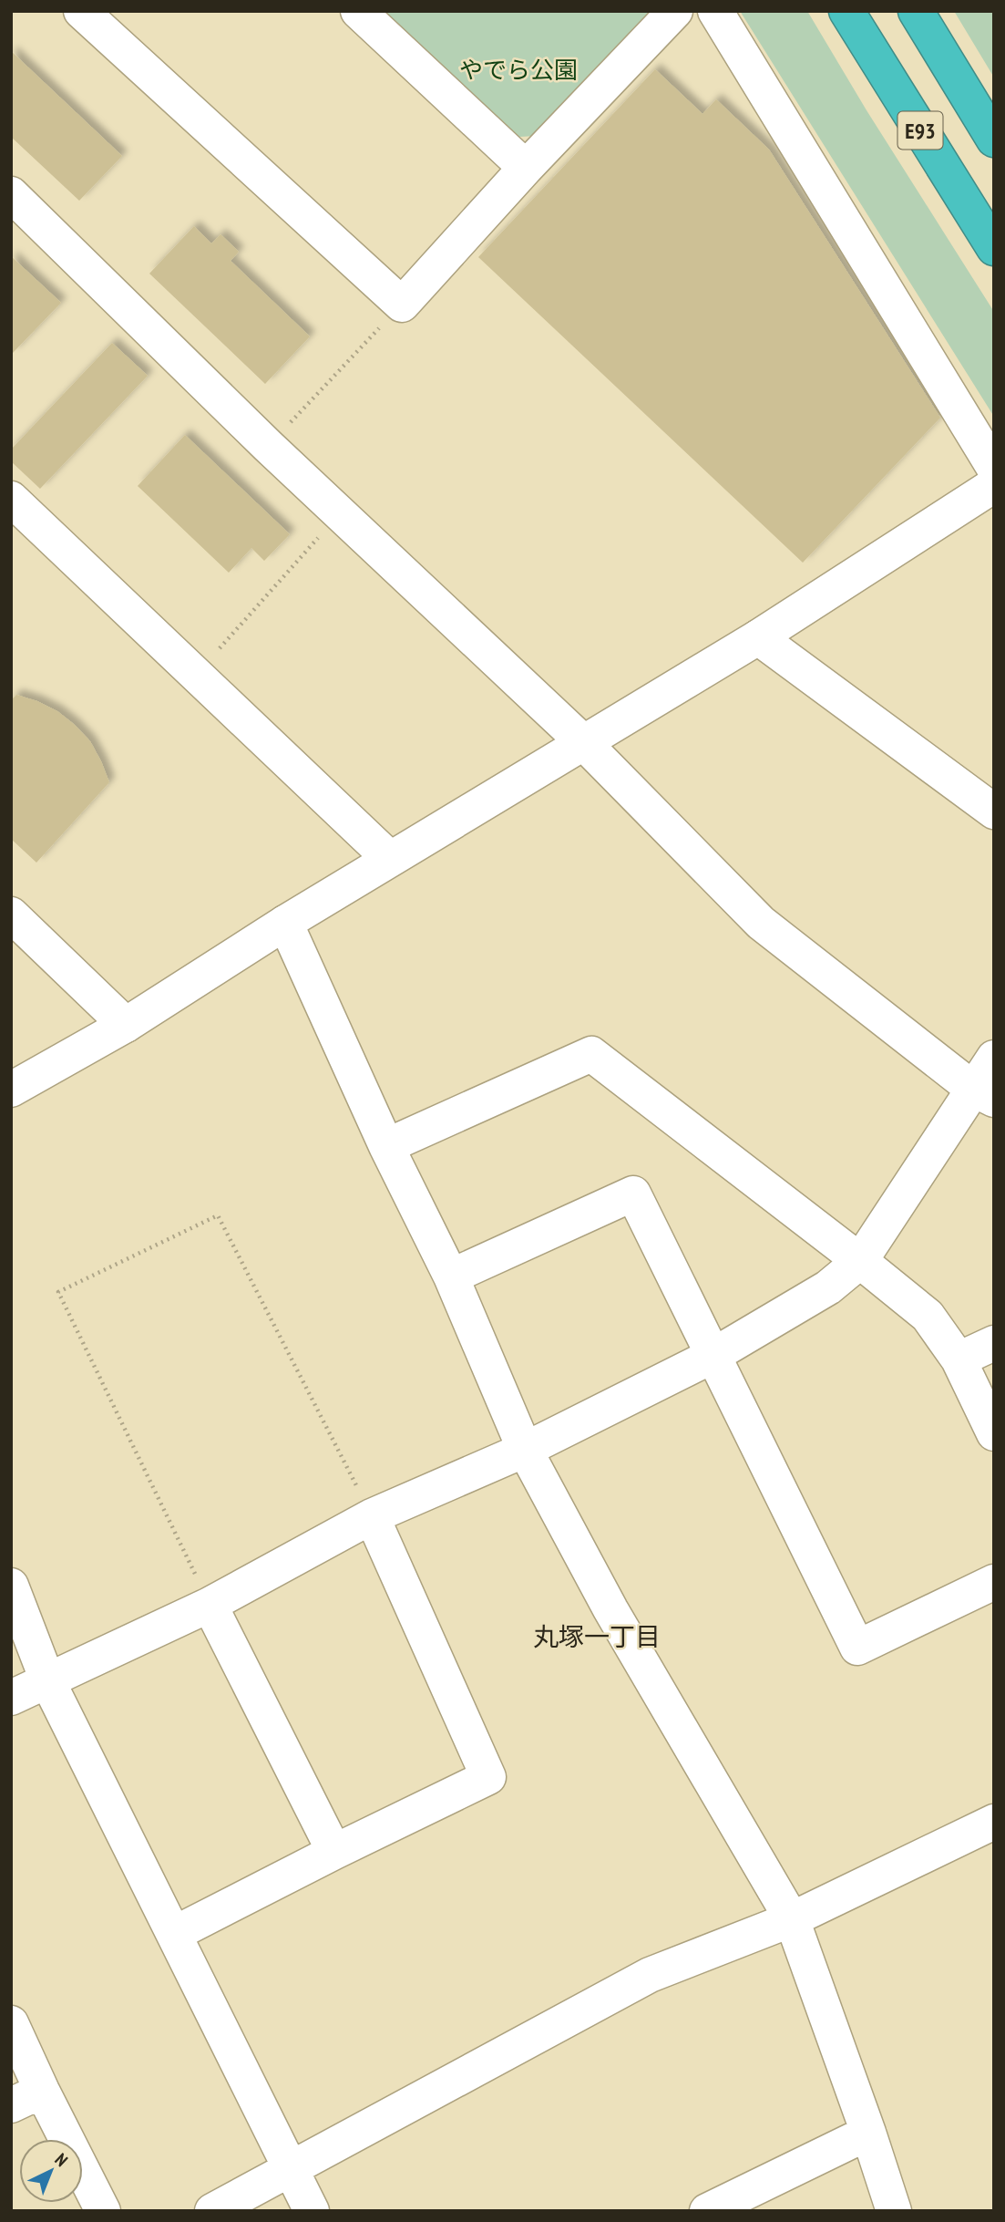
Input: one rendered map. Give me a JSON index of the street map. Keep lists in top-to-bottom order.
{
  "streets": {
    "highway": ["E93"]
  },
  "districts": ["丸塚一丁目"],
  "parks": ["やでら公園"],
  "north": "top right"
}
